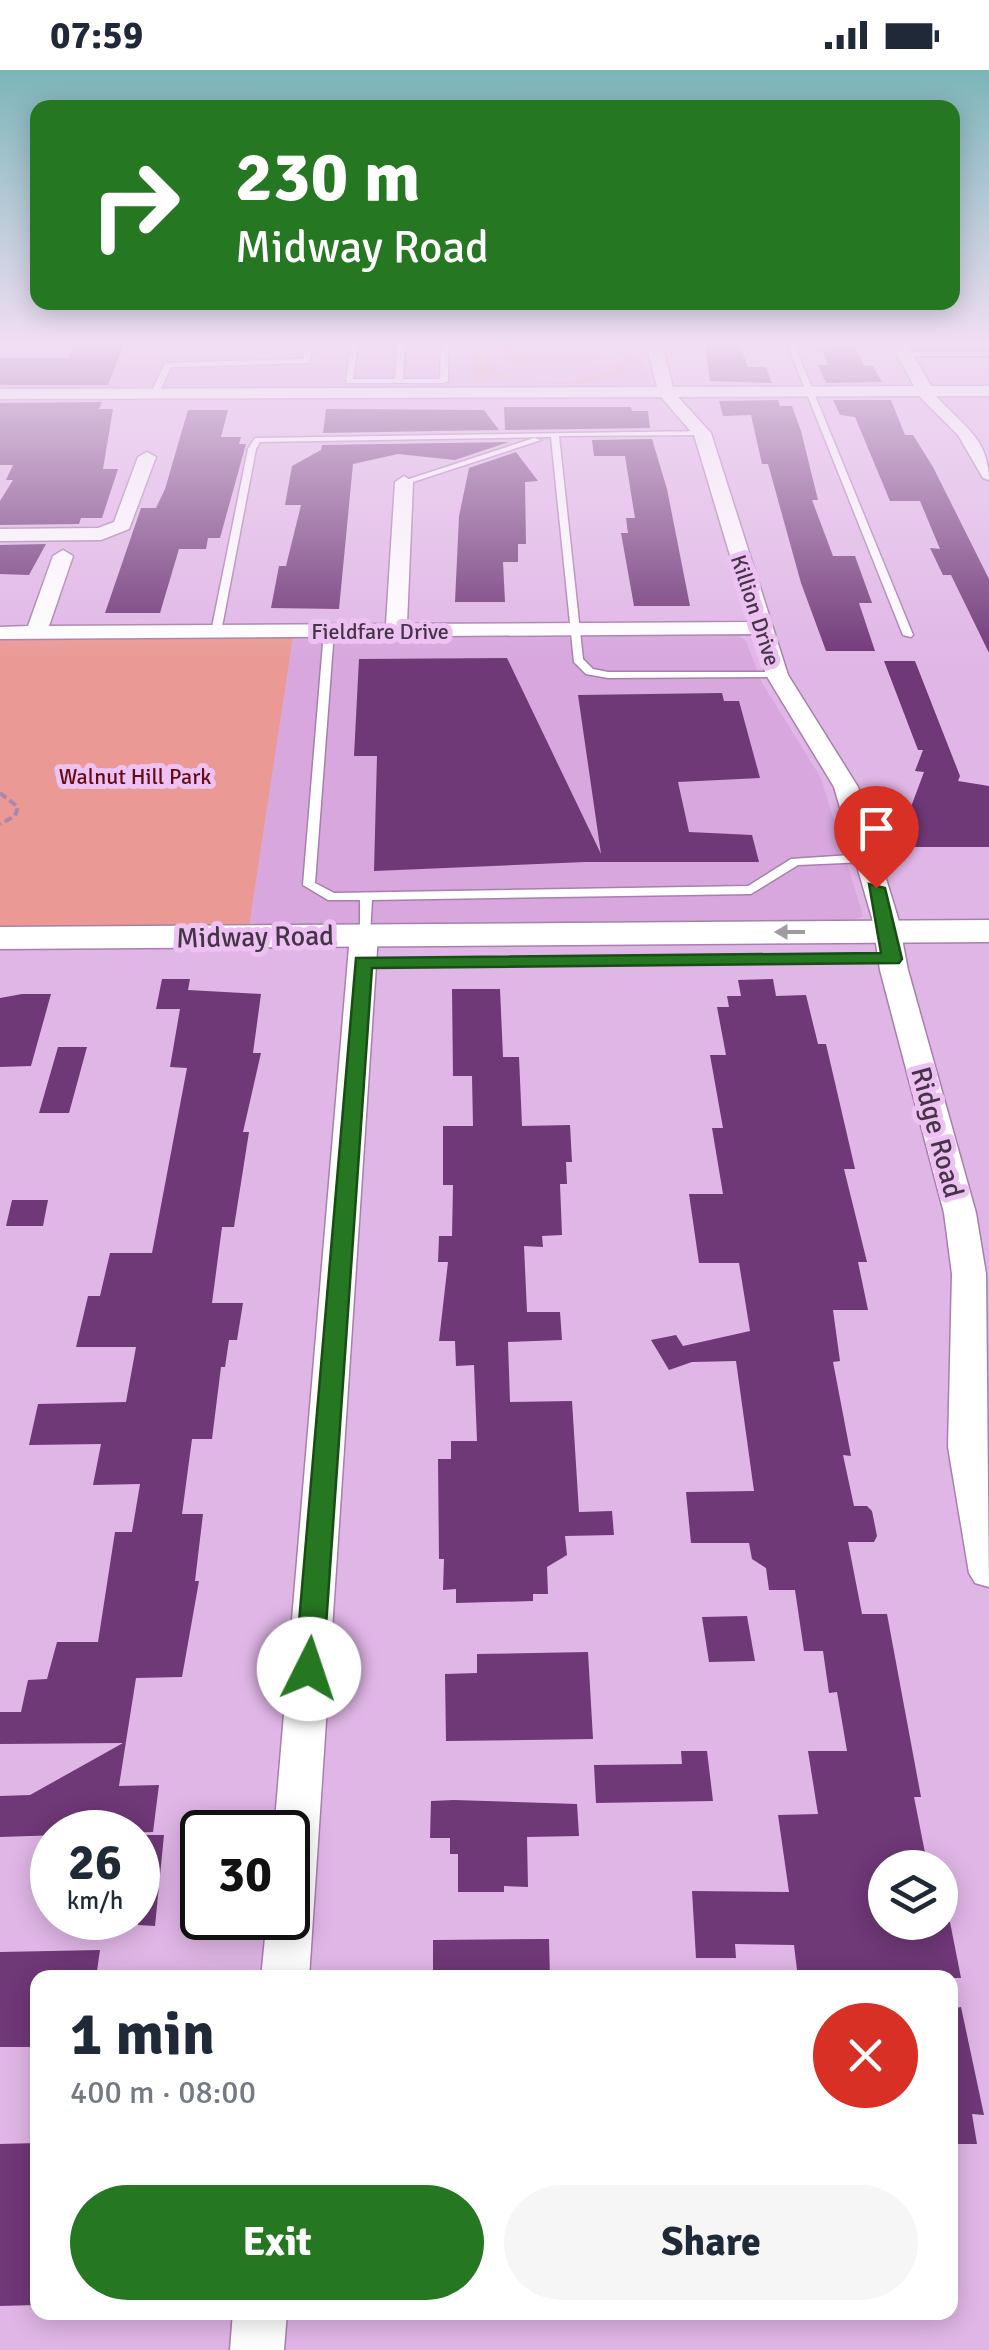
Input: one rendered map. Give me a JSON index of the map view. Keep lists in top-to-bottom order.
{
  "streets": {
    "main road": ["Midway Road"],
    "street": ["Killion Drive", "Fieldfare Drive", "Ridge Road"]
  },
  "crossings": [
    ["Killion Drive", "Fieldfare Drive"],
    ["Killion Drive", "Midway Road"],
    ["Killion Drive", "Ridge Road"],
    ["Midway Road", "Ridge Road"]
  ],
  "parks": ["Walnut Hill Park"],
  "page": {
    "status": "07:59",
    "turn": ["230 m", "Midway Road"],
    "speed": "26 km/h",
    "limit": "30",
    "heading": ["1 min", "400 m · 08:00"],
    "buttons": ["Exit", "Share"]
  }
}
